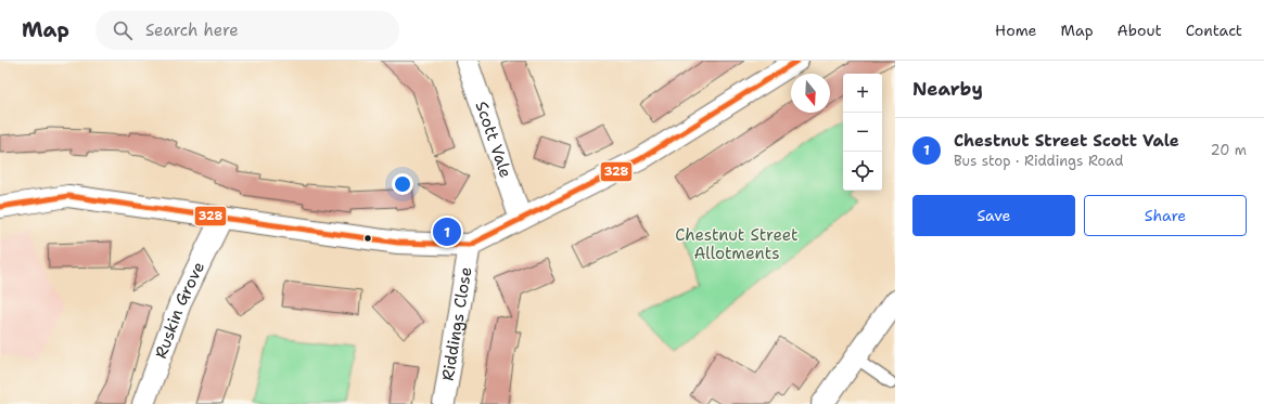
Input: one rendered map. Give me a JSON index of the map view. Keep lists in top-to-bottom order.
{
  "streets": {
    "street": ["Scott Vale", "Ruskin Grove", "Riddings Close"]
  },
  "parks": ["Chestnut Street Allotments"],
  "lines": ["transit line 328"],
  "north": "bottom",
  "page": {
    "header": "Map",
    "search": "Search here",
    "nav": [
      "Home",
      "Map",
      "About",
      "Contact"
    ],
    "heading": "Nearby",
    "map_buttons": ["+", "−"],
    "list": [
      {
        "mark": "1",
        "name": "Chestnut Street Scott Vale",
        "note": "Bus stop · Riddings Road",
        "value": "20 m"
      }
    ],
    "buttons": ["Save", "Share"],
    "pins": "1"
  }
}
